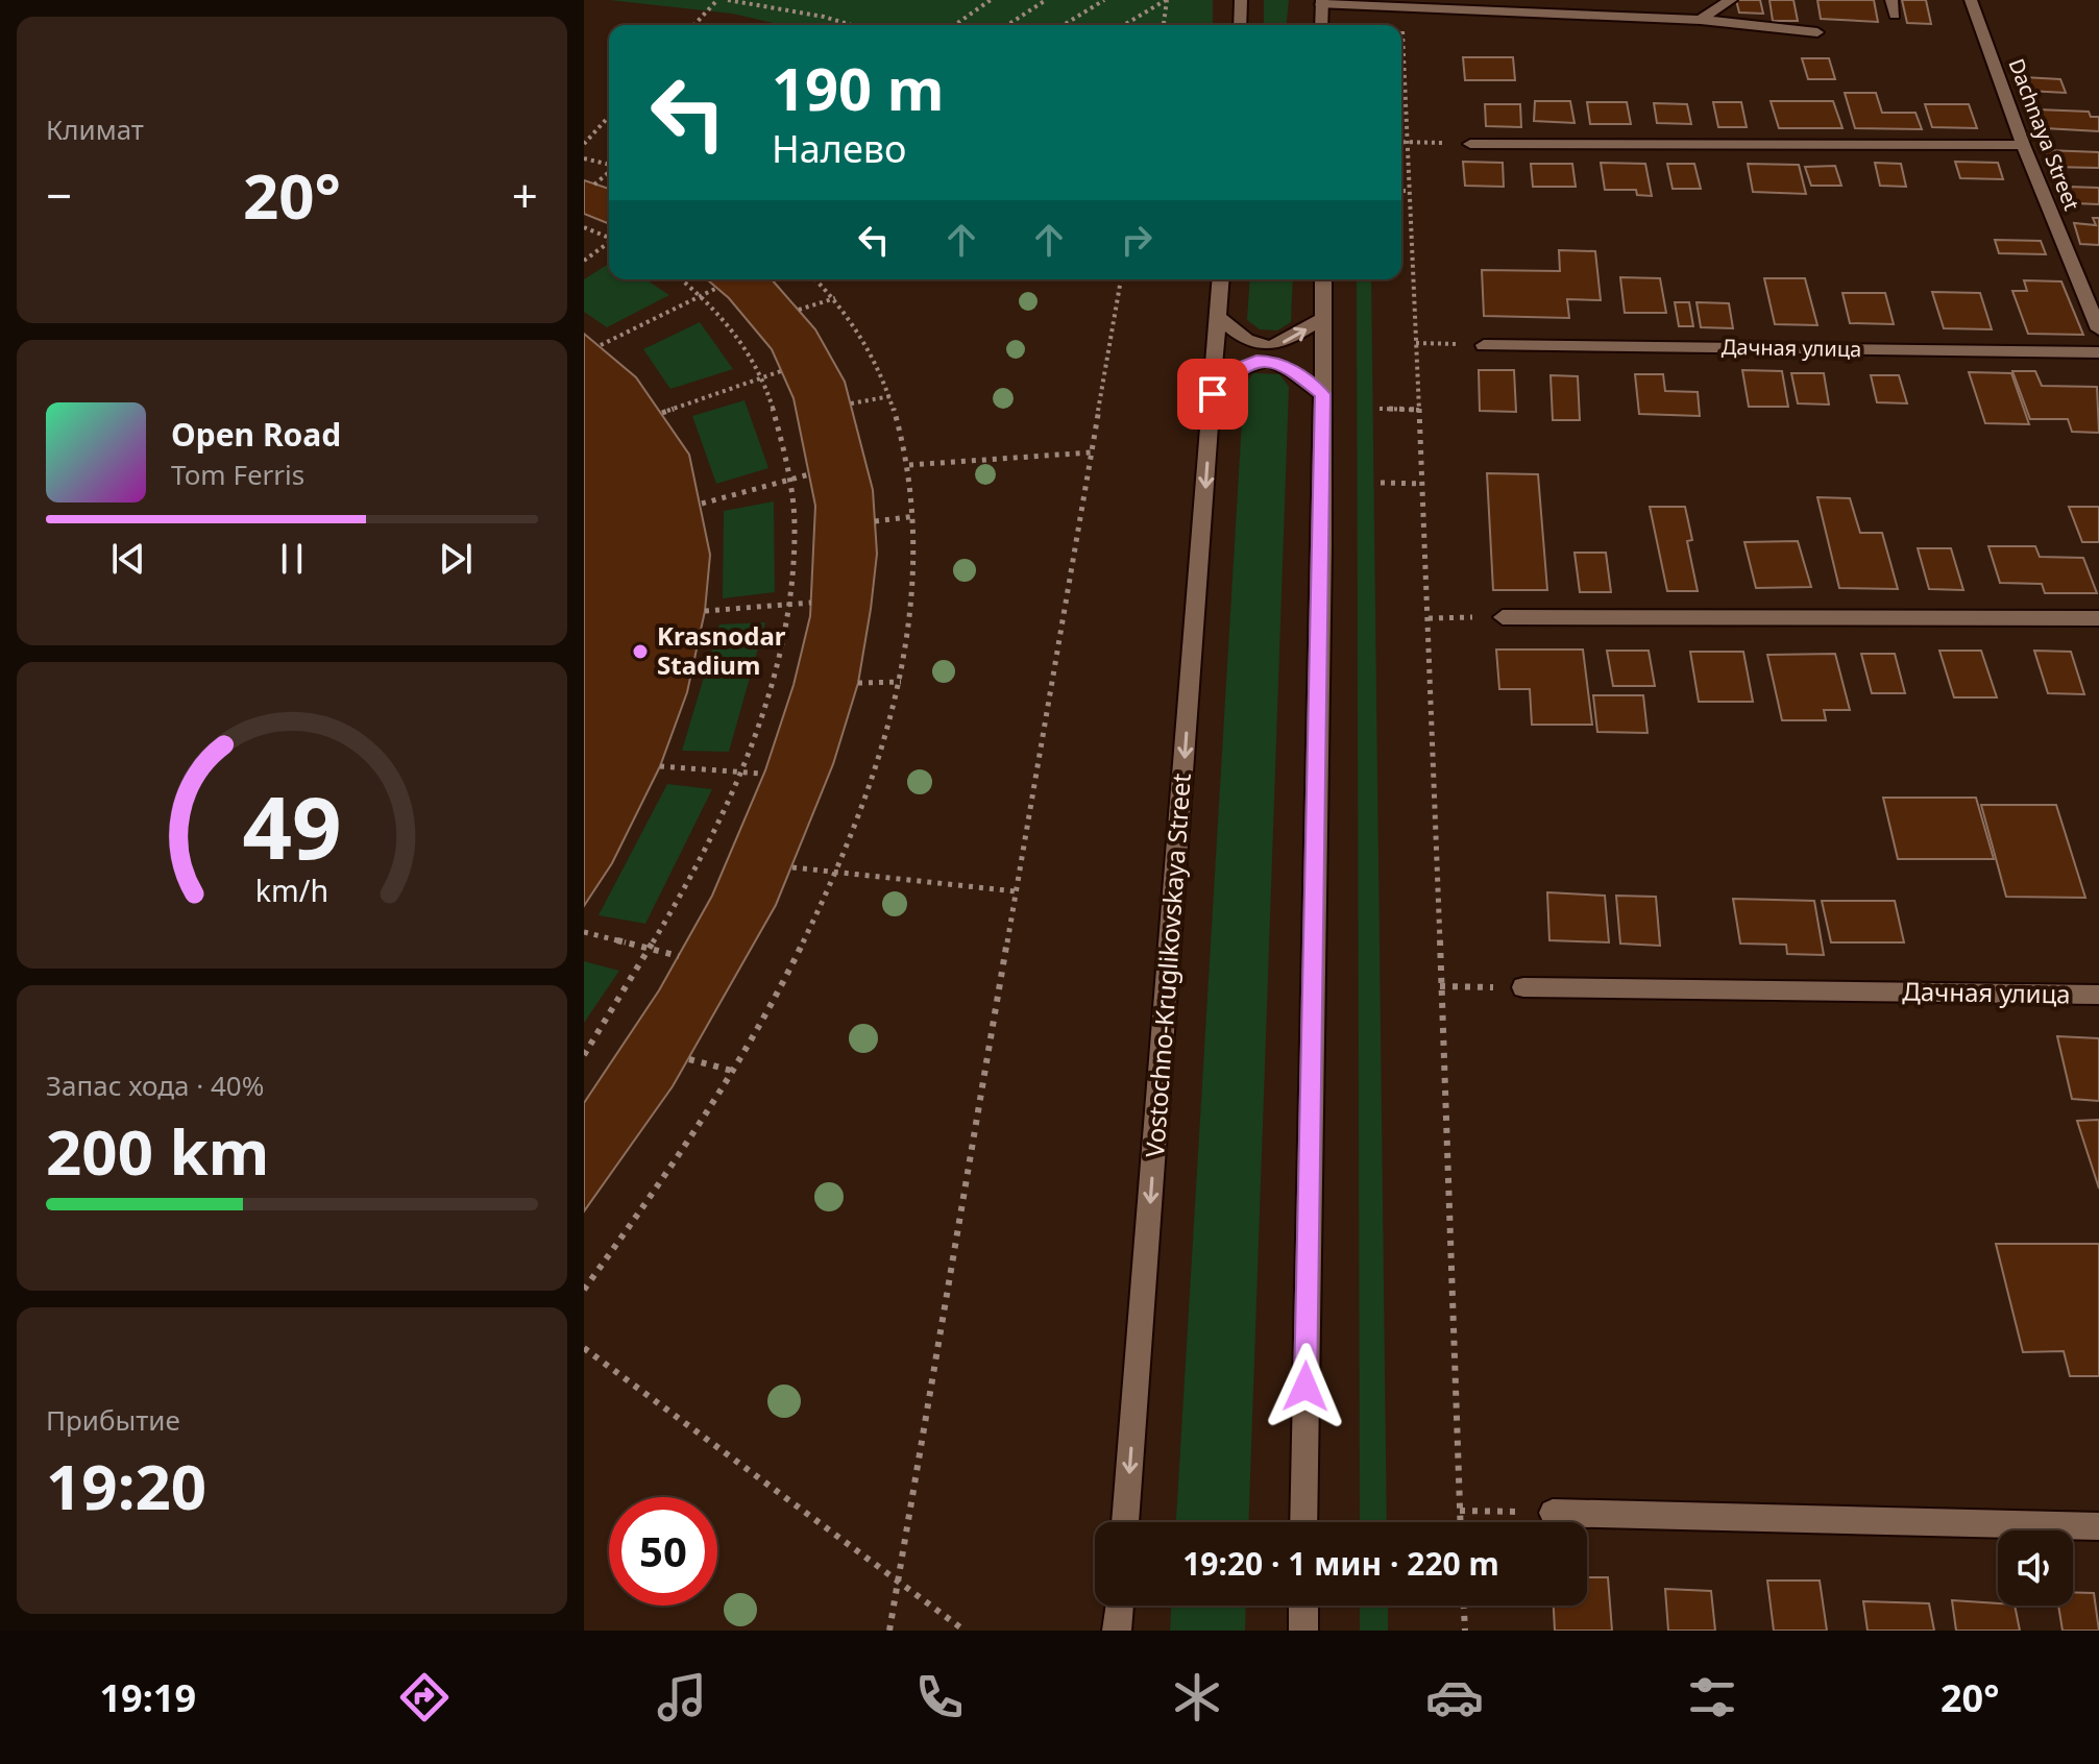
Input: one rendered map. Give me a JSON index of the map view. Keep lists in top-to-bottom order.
{
  "streets": {
    "street": ["Dachnaya Street", "Дачная улица", "Vostochno-Kruglikovskaya Street"]
  },
  "places": ["Krasnodar Stadium"],
  "page": {
    "tile": [
      "Климат",
      ["Запас хода · 40%", "200 km"],
      ["Прибытие", "19:20"]
    ],
    "turn": ["190 m", "Налево"],
    "heat": ["−", "20°", "+"],
    "song": ["Open Road", "Tom Ferris"],
    "limit": "50",
    "trip": "19:20 · 1 мин · 220 m",
    "tabs": ["19:19", "20°"],
    "gauge": ["49", "km/h"]
  }
}
